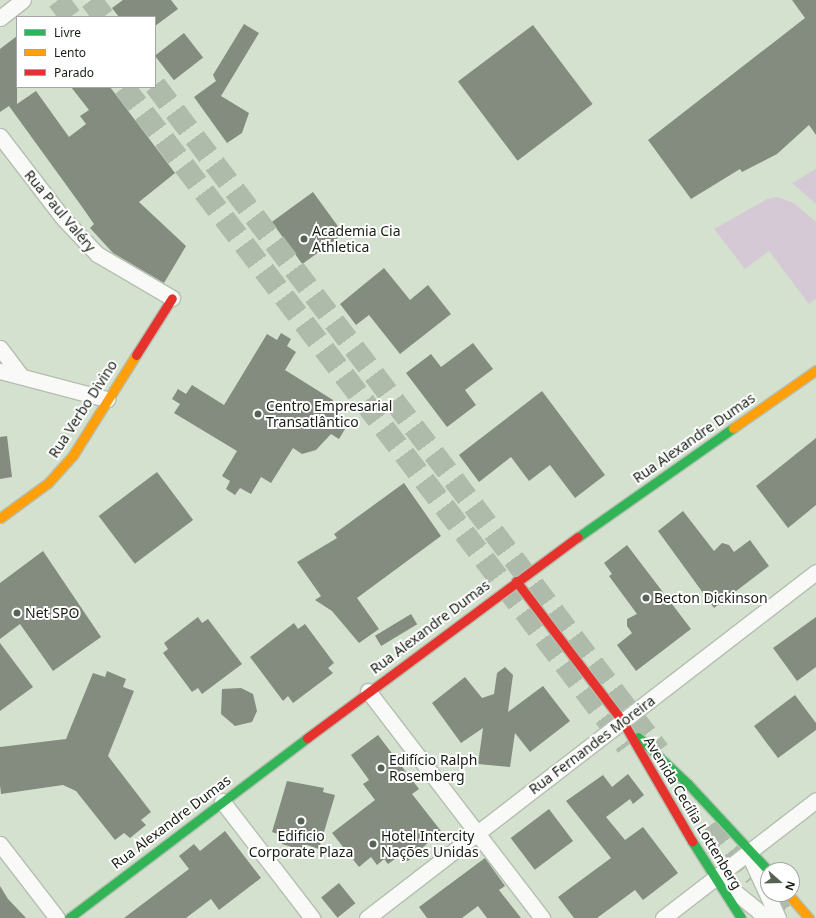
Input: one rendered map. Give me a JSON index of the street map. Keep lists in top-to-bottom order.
{
  "streets": {
    "street": [
      "Rua Paul Valéry",
      "Rua Verbo Divino",
      "Rua Alexandre Dumas",
      "Rua Fernandes Moreira",
      "Avenida Cecília Lottenberg"
    ]
  },
  "crossings": [
    ["Rua Paul Valéry", "Rua Verbo Divino"],
    ["Rua Alexandre Dumas", "Avenida Cecília Lottenberg"],
    ["Rua Fernandes Moreira", "Avenida Cecília Lottenberg"]
  ],
  "places": [
    "Academia Cia Athletica",
    "Centro Empresarial Transatlântico",
    "Becton Dickinson",
    "Net SPO",
    "Edifício Ralph Rosemberg",
    "Edificio Corporate Plaza",
    "Hotel Intercity Nações Unidas"
  ],
  "legend": ["Livre", "Lento", "Parado"],
  "north": "right"
}
